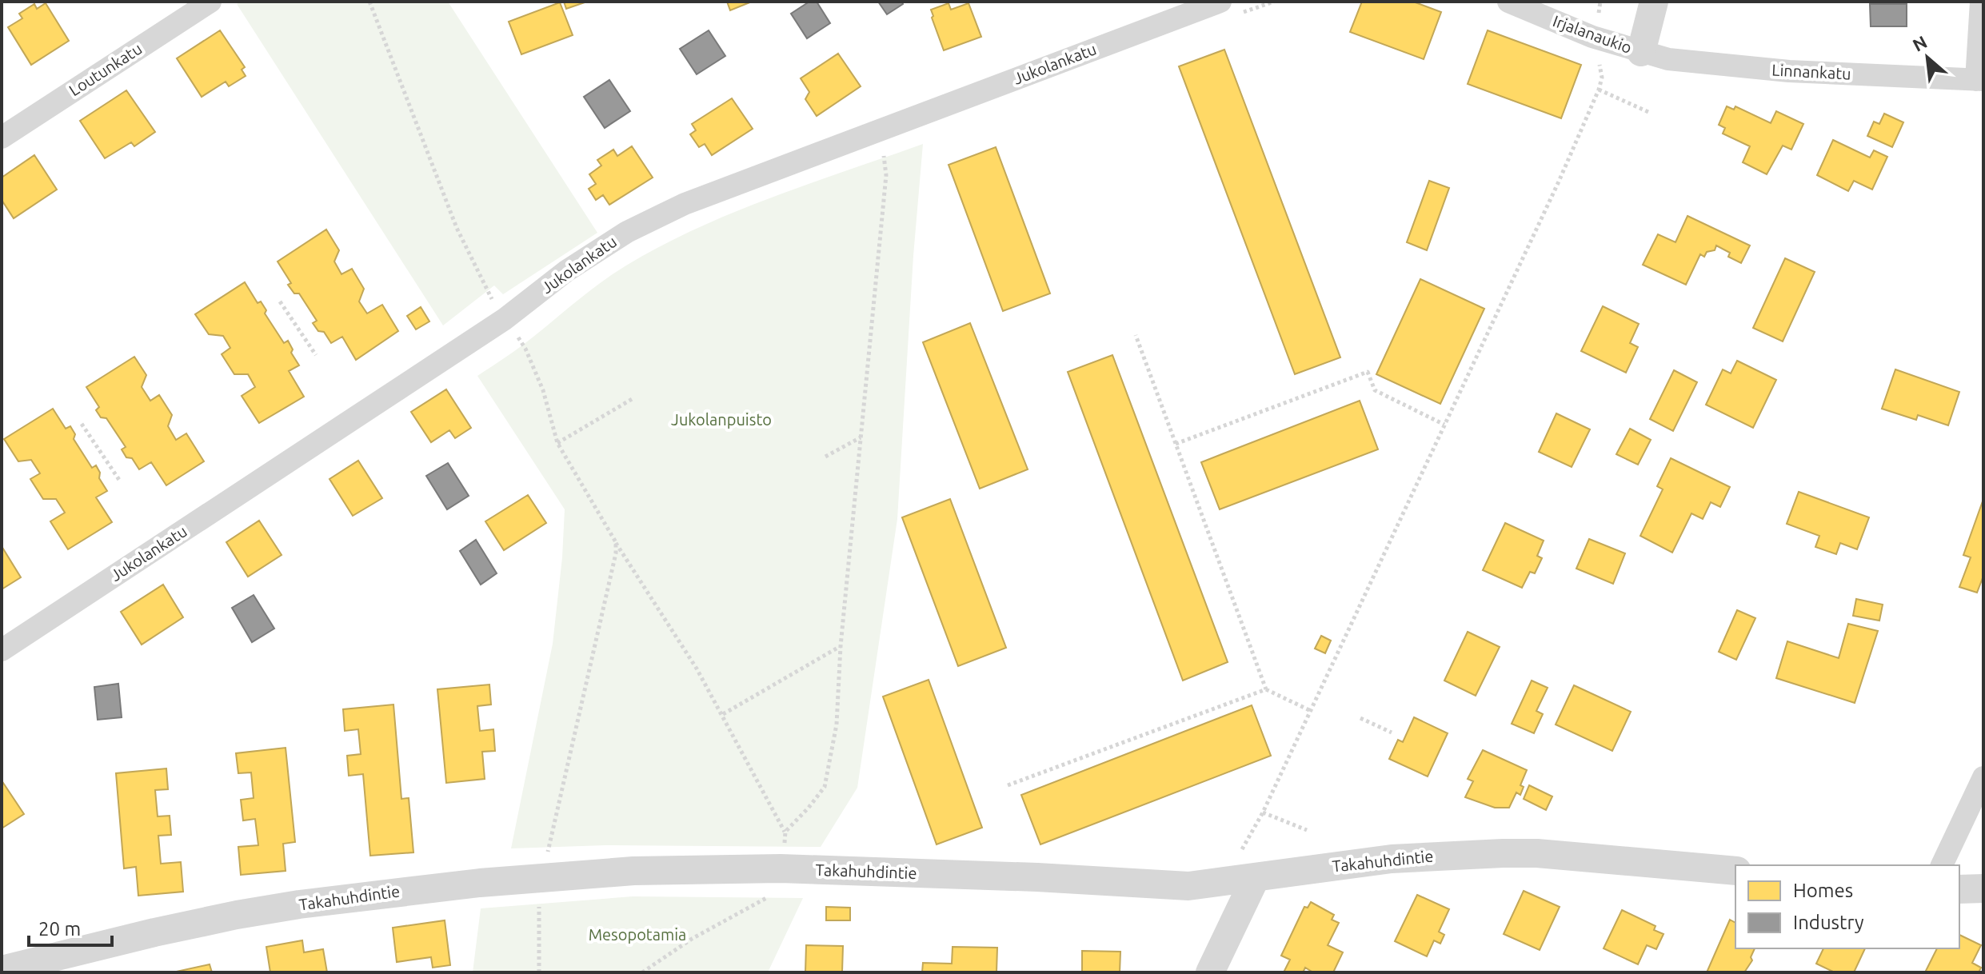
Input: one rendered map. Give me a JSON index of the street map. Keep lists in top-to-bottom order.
{
  "streets": {
    "street": [
      "Irjalanaukio",
      "Jukolankatu",
      "Loutunkatu",
      "Linnankatu",
      "Takahuhdintie"
    ]
  },
  "crossings": [
    ["Irjalanaukio", "Linnankatu"]
  ],
  "parks": ["Jukolanpuisto", "Mesopotamia"],
  "legend": ["Homes", "Industry"],
  "scale_bar": "20 m",
  "north": "top left"
}
